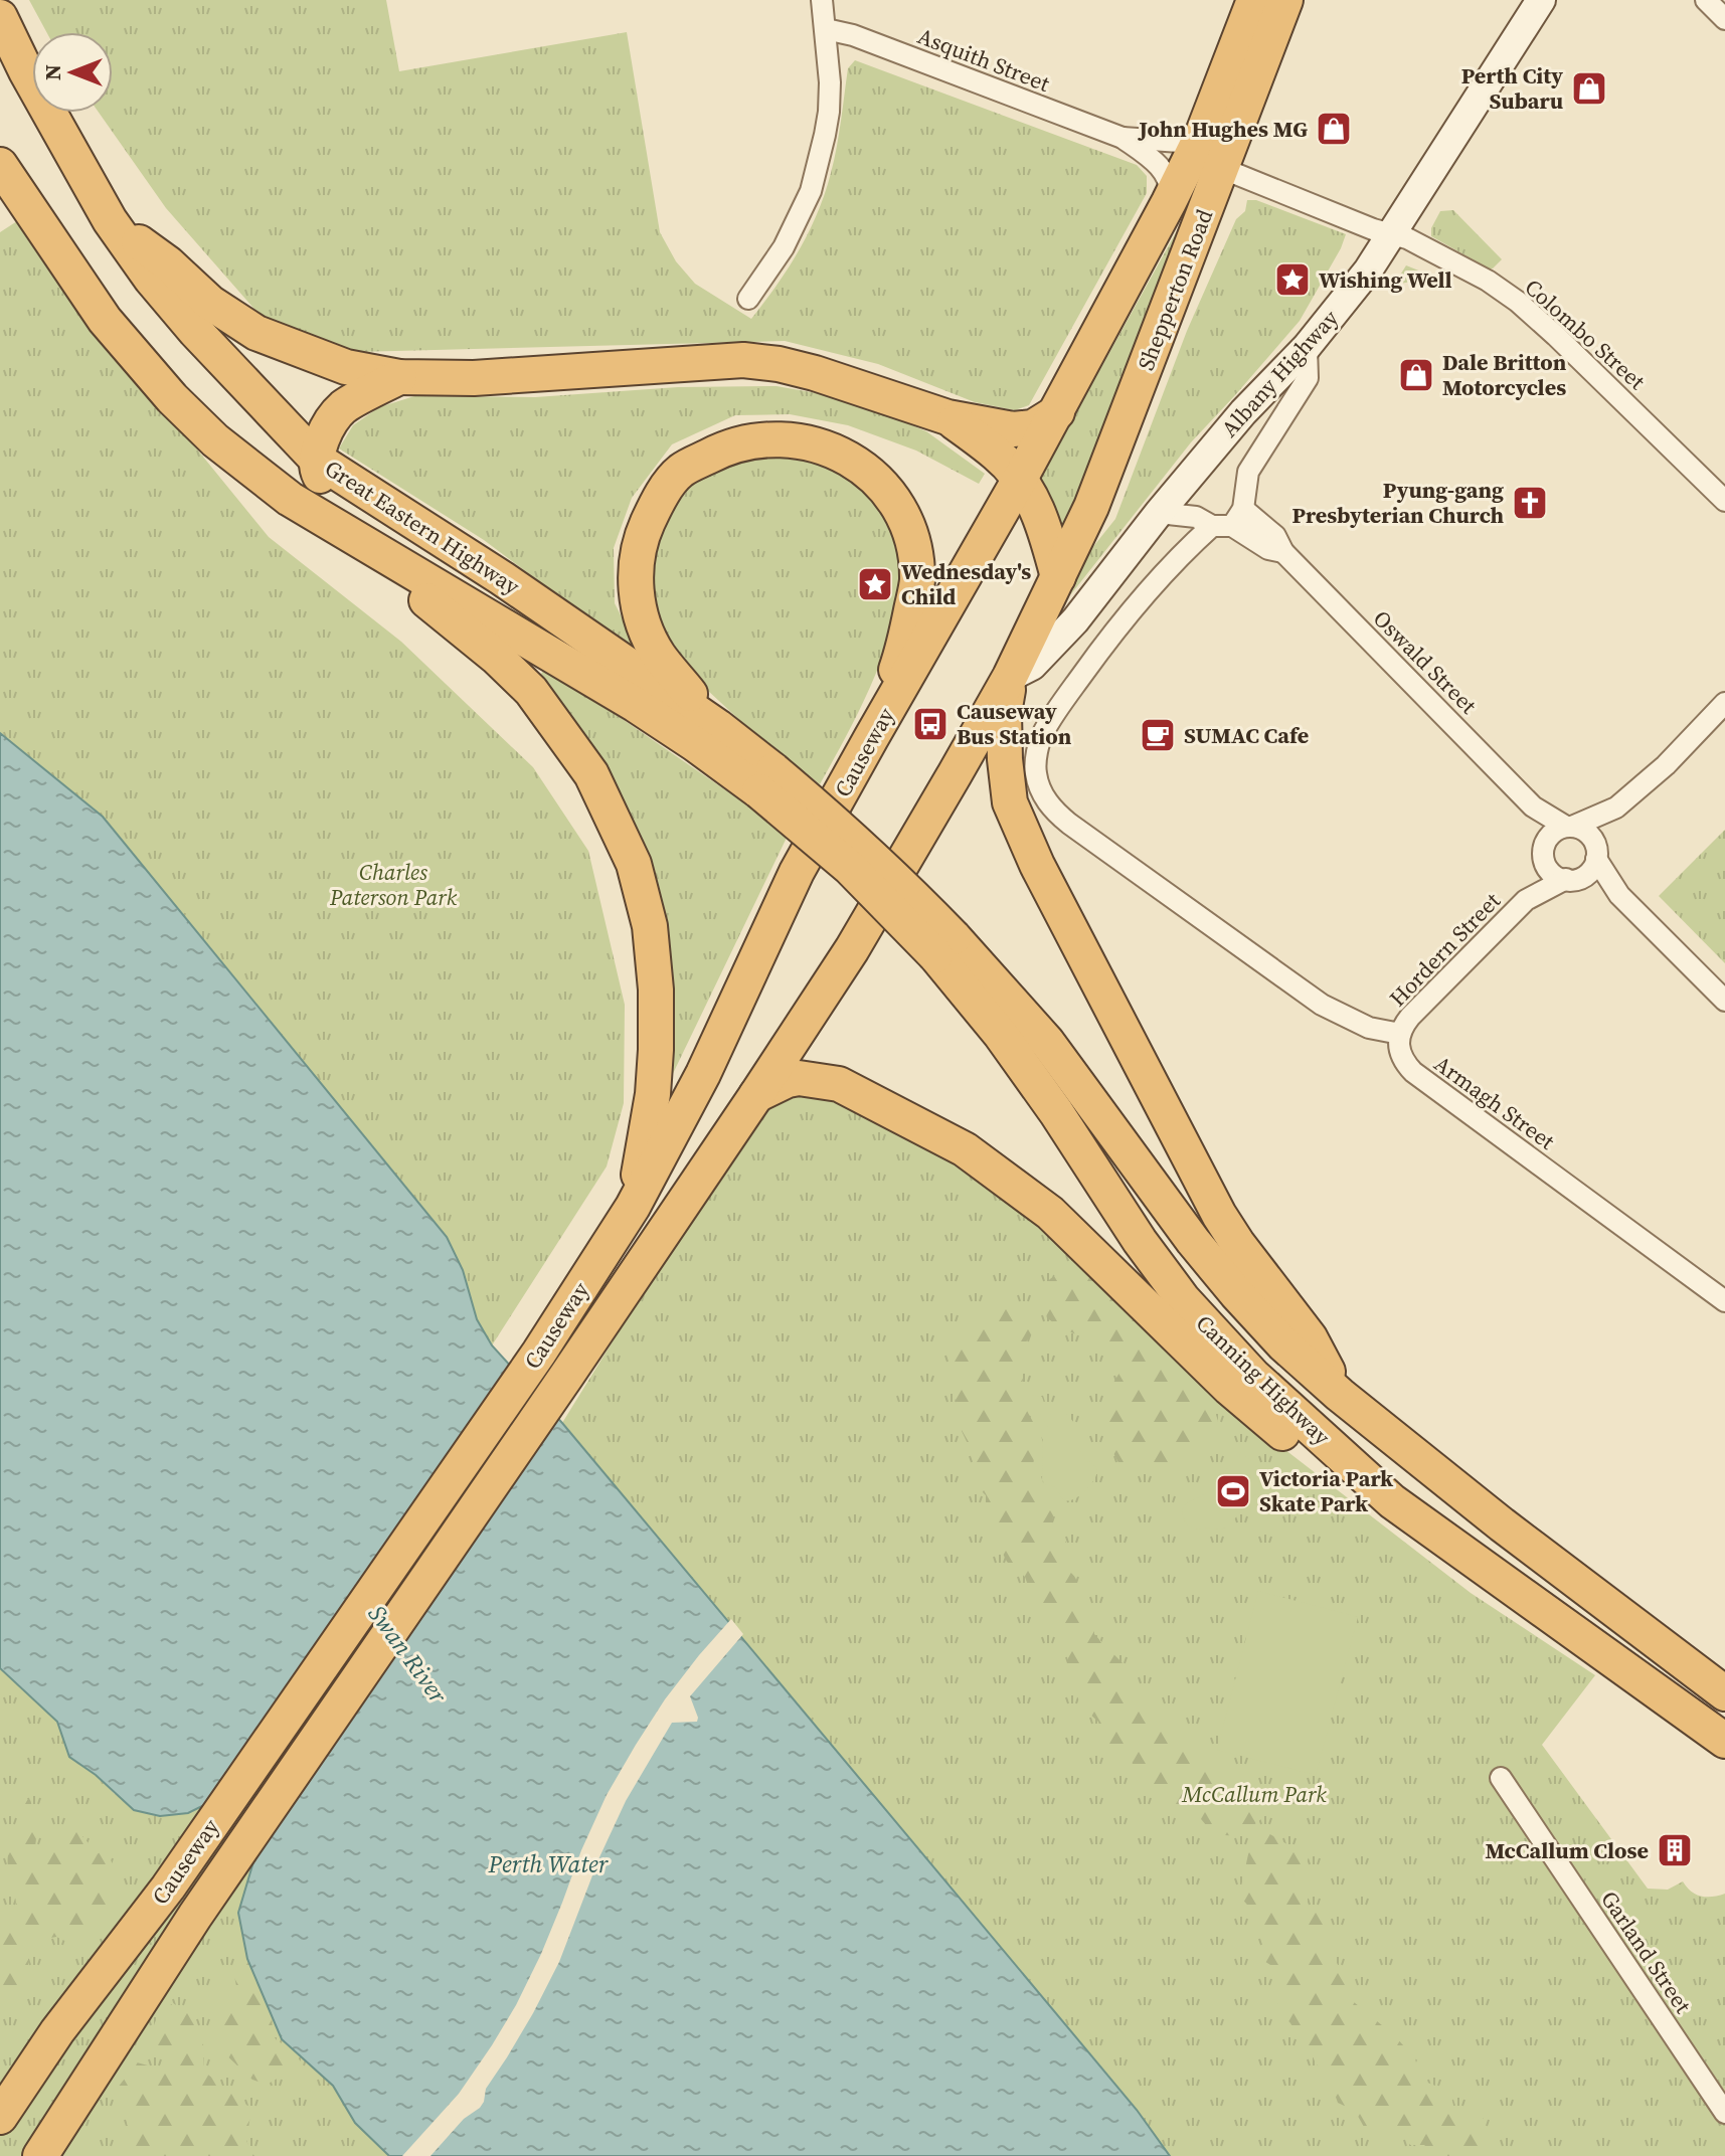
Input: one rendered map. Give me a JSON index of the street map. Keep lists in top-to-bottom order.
{
  "streets": {
    "highway": [
      "Shepperton Road",
      "Great Eastern Highway",
      "Causeway",
      "Canning Highway"
    ],
    "main road": ["Albany Highway"],
    "street": [
      "Asquith Street",
      "Colombo Street",
      "Oswald Street",
      "Hordern Street",
      "Armagh Street",
      "Garland Street"
    ]
  },
  "crossings": [
    ["Asquith Street", "Shepperton Road"],
    ["Shepperton Road", "Causeway"],
    ["Colombo Street", "Albany Highway"],
    ["Albany Highway", "Causeway"],
    ["Great Eastern Highway", "Canning Highway"],
    ["Oswald Street", "Hordern Street"],
    ["Hordern Street", "Armagh Street"]
  ],
  "water": ["Swan River", "Perth Water"],
  "parks": ["Charles Paterson Park", "McCallum Park"],
  "places": {
    "shop": ["Perth City Subaru", "John Hughes MG", "Dale Britton Motorcycles"],
    "place": ["Wishing Well", "Wednesday's Child"],
    "church": ["Pyung-gang Presbyterian Church"],
    "bus stop": ["Causeway Bus Station"],
    "cafe": ["SUMAC Cafe"],
    "sports": ["Victoria Park Skate Park"],
    "building": ["McCallum Close"]
  },
  "north": "left"
}
